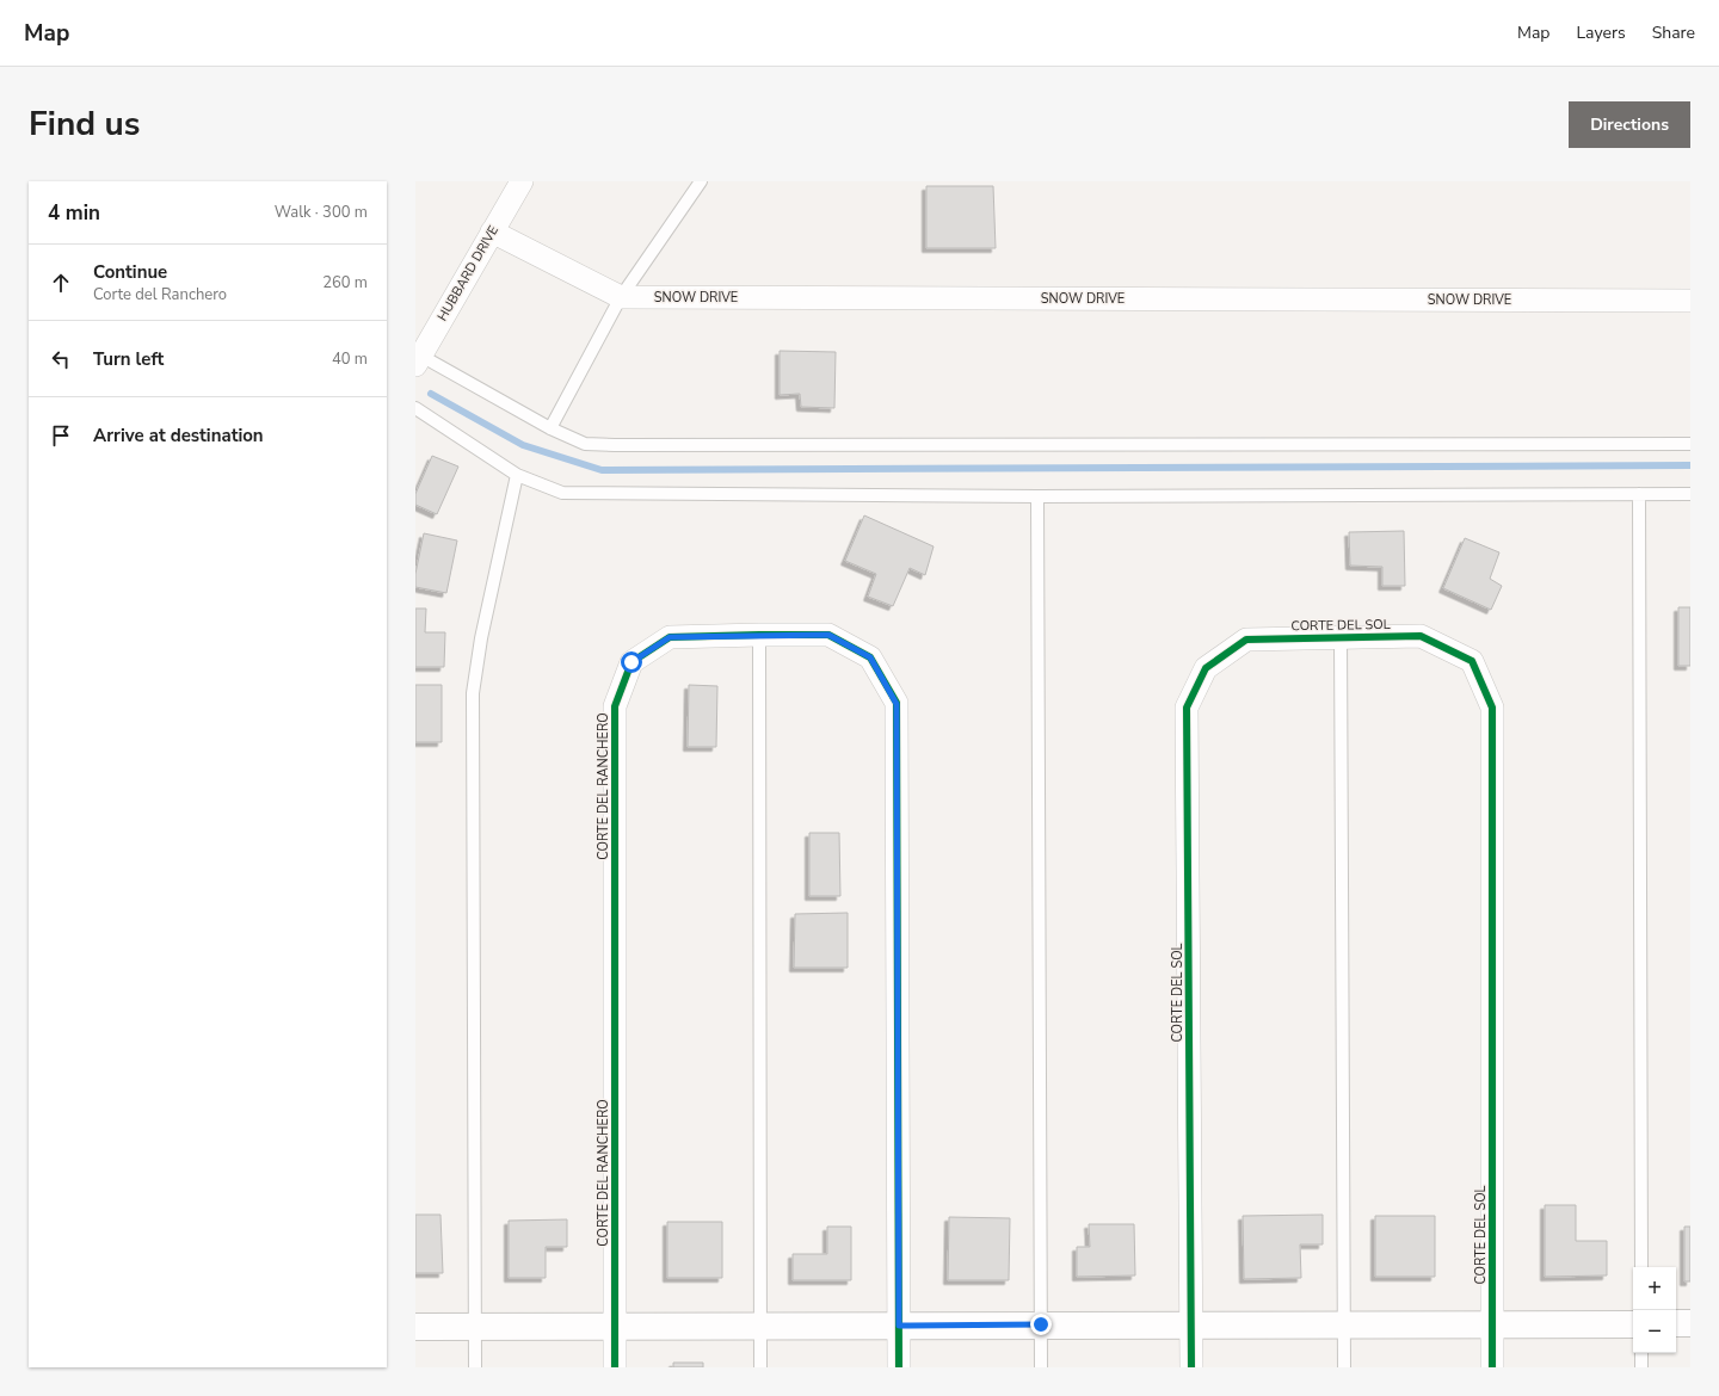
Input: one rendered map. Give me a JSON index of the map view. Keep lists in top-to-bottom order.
{
  "streets": {
    "street": [
      "HUBBARD DRIVE",
      "SNOW DRIVE",
      "CORTE DEL SOL",
      "CORTE DEL RANCHERO"
    ]
  },
  "crossings": [
    ["HUBBARD DRIVE", "SNOW DRIVE"]
  ],
  "page": {
    "header": "Map",
    "nav": ["Map", "Layers", "Share"],
    "title": "Find us",
    "buttons": "Directions",
    "heading": ["4 min", "Walk · 300 m"],
    "list": [
      ["Continue", "Corte del Ranchero", "260 m"],
      ["Turn left", "40 m"],
      "Arrive at destination"
    ],
    "map_buttons": ["+", "−"]
  }
}
